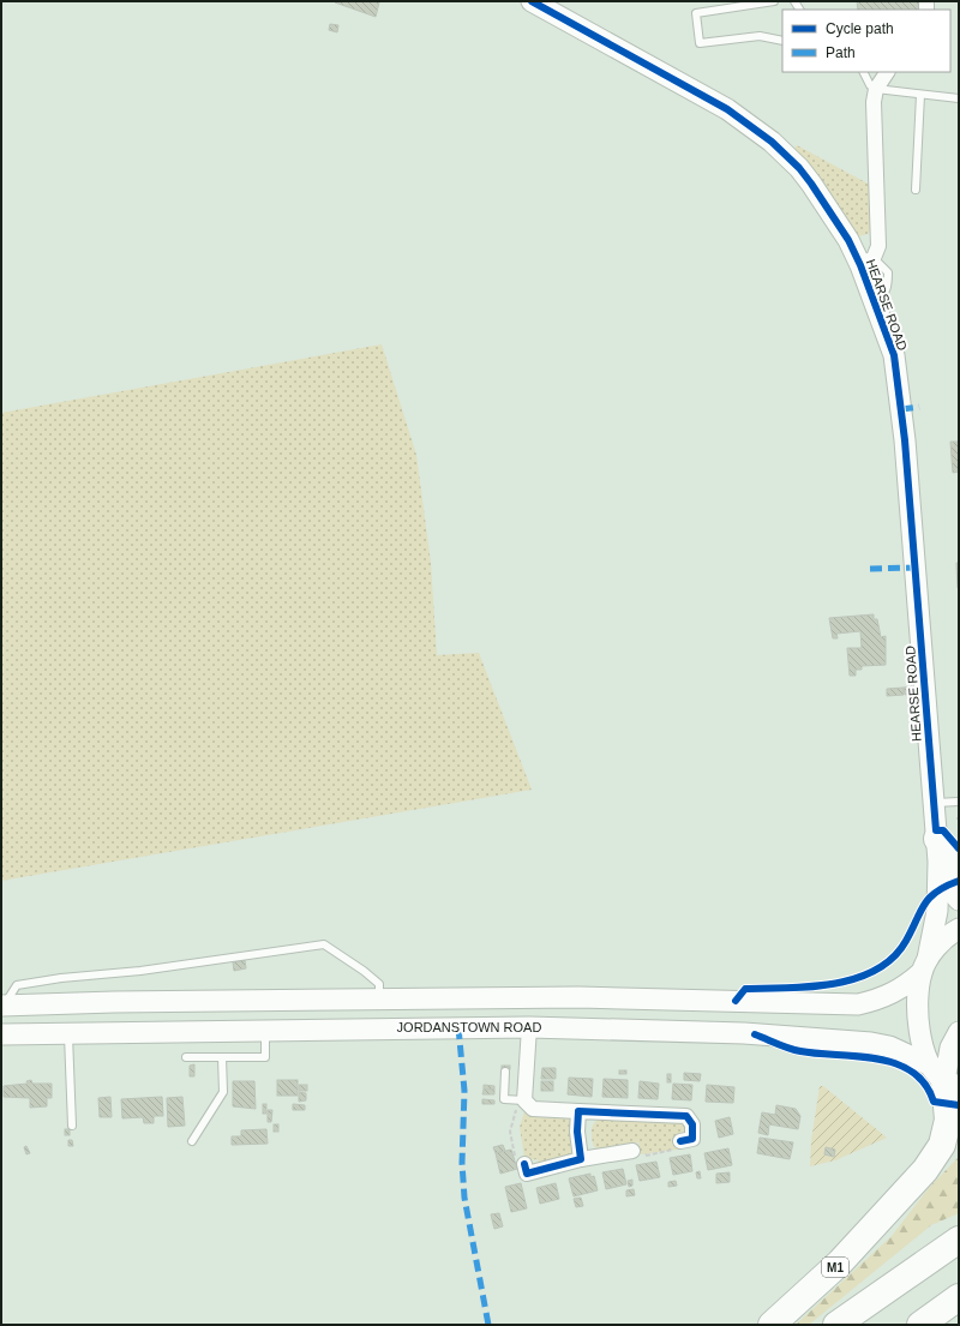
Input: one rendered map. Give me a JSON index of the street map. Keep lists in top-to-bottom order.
{
  "streets": {
    "highway": ["M1"],
    "main road": ["HEARSE ROAD", "JORDANSTOWN ROAD"]
  },
  "crossings": [
    ["HEARSE ROAD", "JORDANSTOWN ROAD"],
    ["HEARSE ROAD", "M1"],
    ["JORDANSTOWN ROAD", "M1"]
  ],
  "legend": ["Cycle path", "Path"]
}
